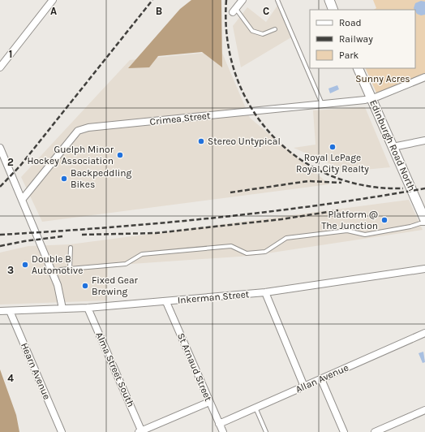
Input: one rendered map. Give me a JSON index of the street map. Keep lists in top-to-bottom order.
{
  "streets": {
    "main road": ["Edinburgh Road North"],
    "street": [
      "Crimea Street",
      "Inkerman Street",
      "St Arnaud Street",
      "Alma Street South",
      "Hearn Avenue",
      "Allan Avenue"
    ]
  },
  "crossings": [
    ["Crimea Street", "Edinburgh Road North"],
    ["Inkerman Street", "St Arnaud Street"],
    ["Inkerman Street", "Alma Street South"],
    ["Inkerman Street", "Hearn Avenue"],
    ["St Arnaud Street", "Allan Avenue"]
  ],
  "parks": ["Sunny Acres"],
  "places": [
    "Stereo Untypical",
    "Royal LePage Royal City Realty",
    "Guelph Minor Hockey Association",
    "Backpeddling Bikes",
    "Platform @ The Junction",
    "Double B Automotive",
    "Fixed Gear Brewing"
  ],
  "legend": ["Road", "Railway", "Park"],
  "grid": {
    "columns": ["A", "B", "C"],
    "rows": [
      "1",
      "2",
      "3",
      "4"
    ]
  }
}
